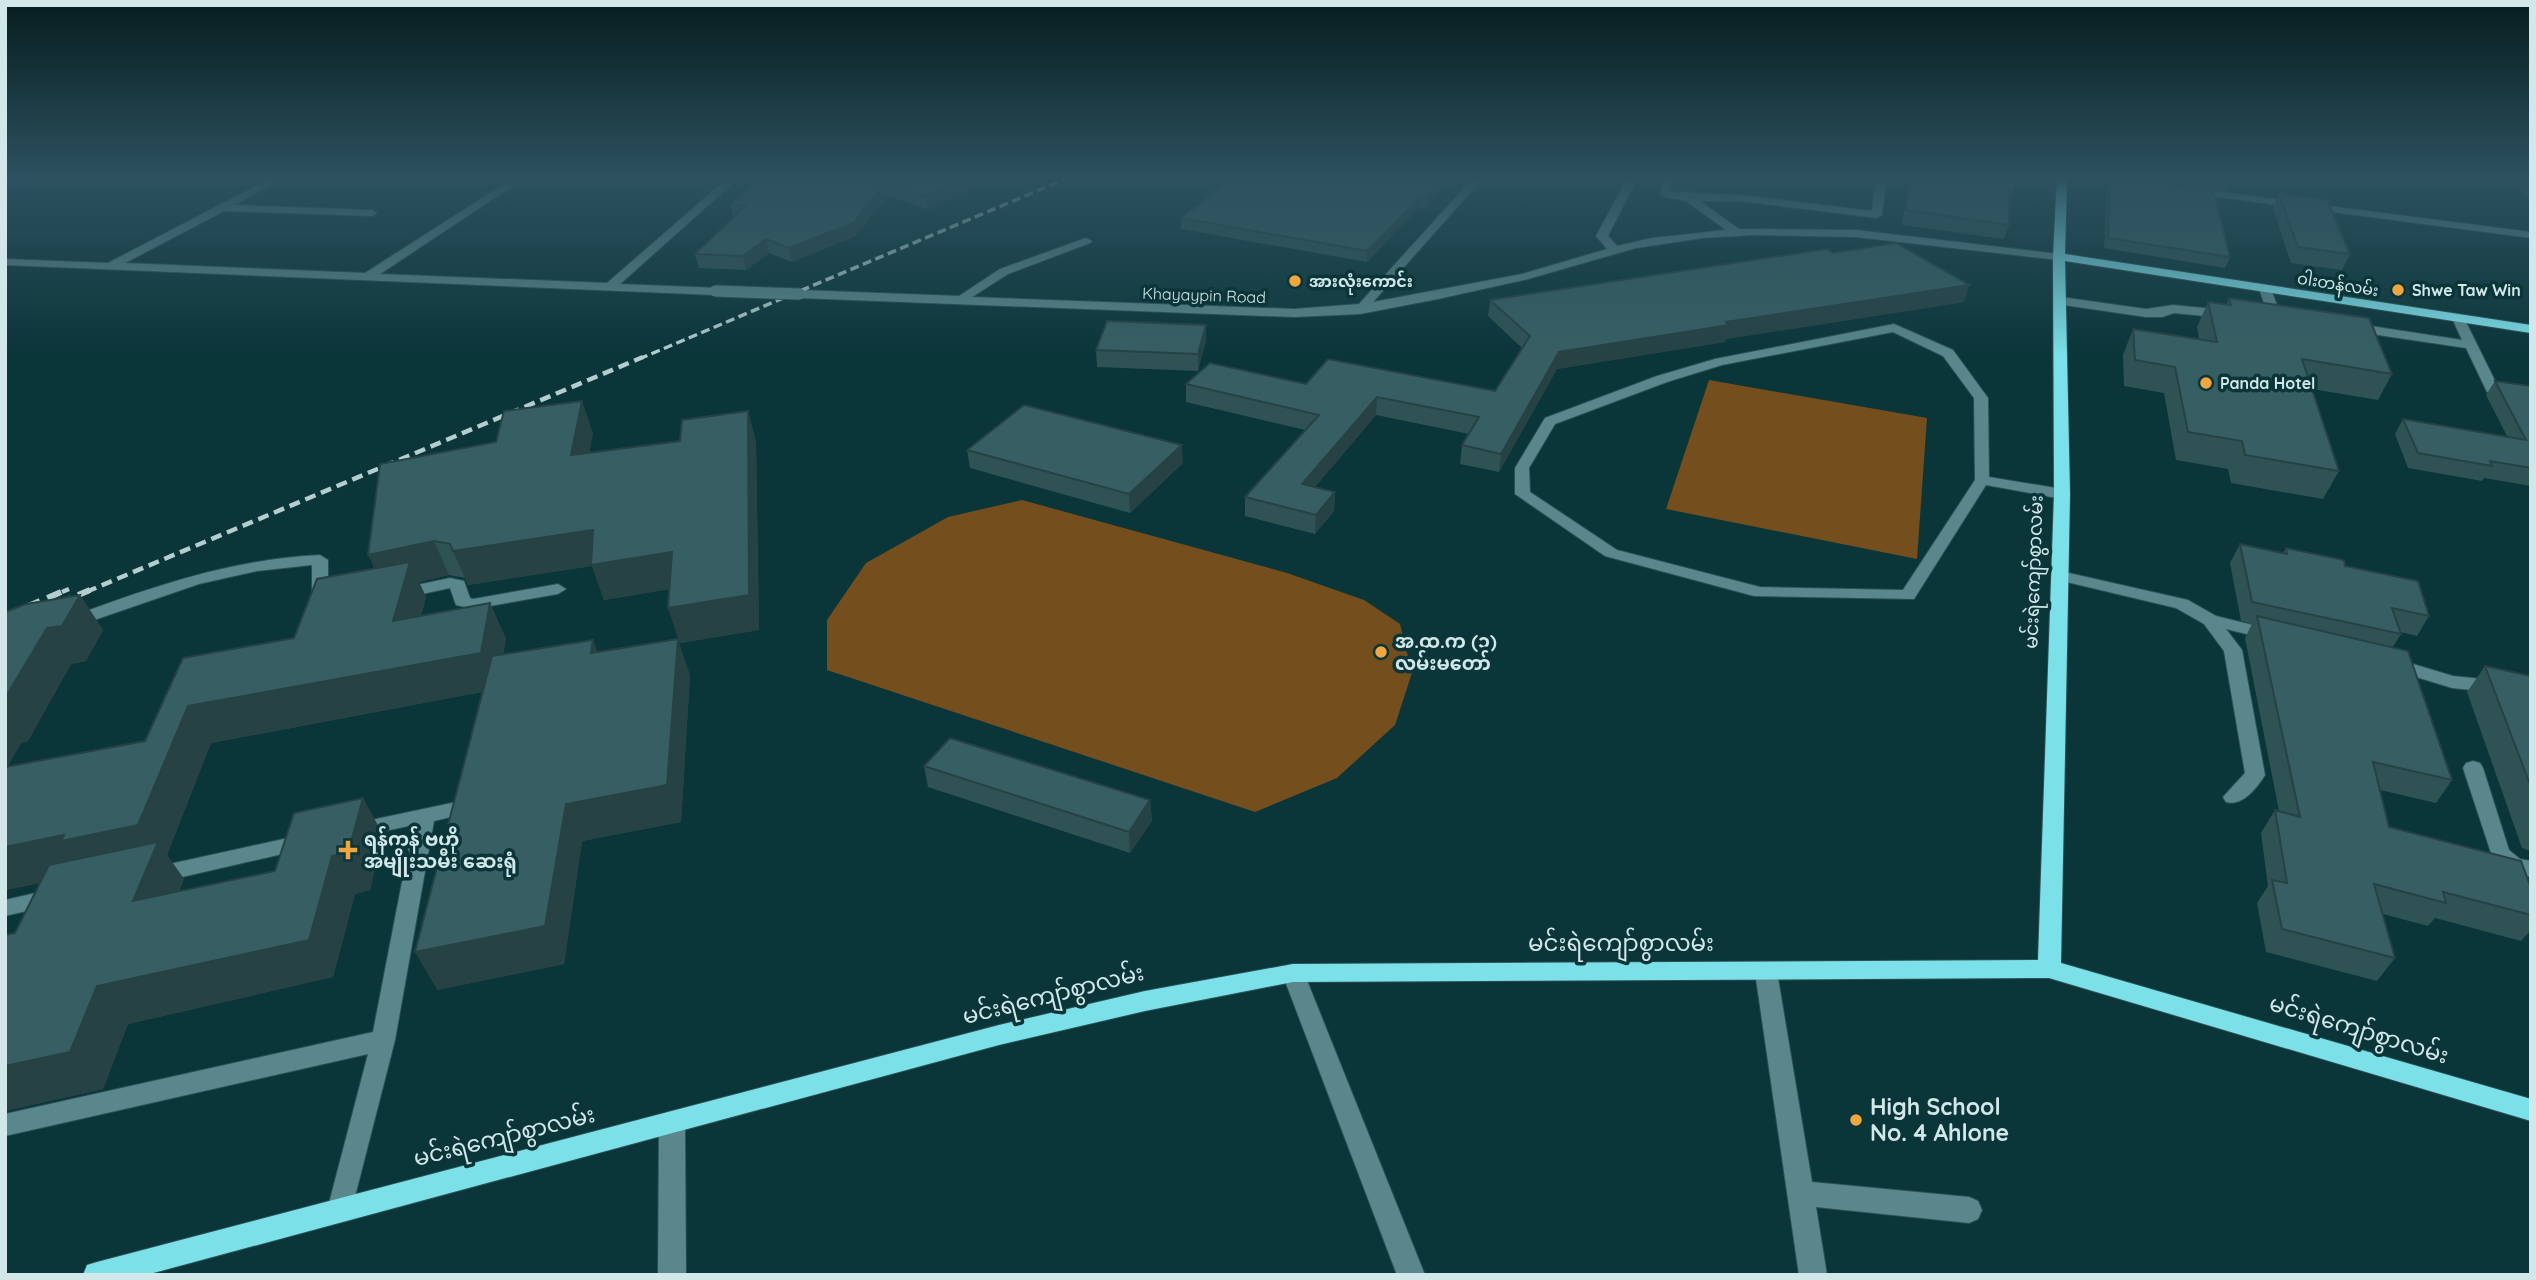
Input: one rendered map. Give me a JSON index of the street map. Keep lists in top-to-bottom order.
{
  "streets": {
    "main road": ["ဝါးတန်လမ်း", "မင်းရဲကျော်စွာလမ်း"],
    "street": ["Khayaypin Road"]
  },
  "crossings": [
    ["ဝါးတန်လမ်း", "Khayaypin Road"],
    ["ဝါးတန်လမ်း", "မင်းရဲကျော်စွာလမ်း"],
    ["Khayaypin Road", "မင်းရဲကျော်စွာလမ်း"]
  ],
  "places": {
    "other": [
      "အားလုံးကောင်း",
      "Shwe Taw Win",
      "Panda Hotel",
      "အ.ထ.က (၁) လမ်းမတော်",
      "High School No. 4 Ahlone"
    ],
    "health": ["ရန်ကုန် ဗဟို အမျိုးသမီး ဆေးရုံ"]
  }
}
